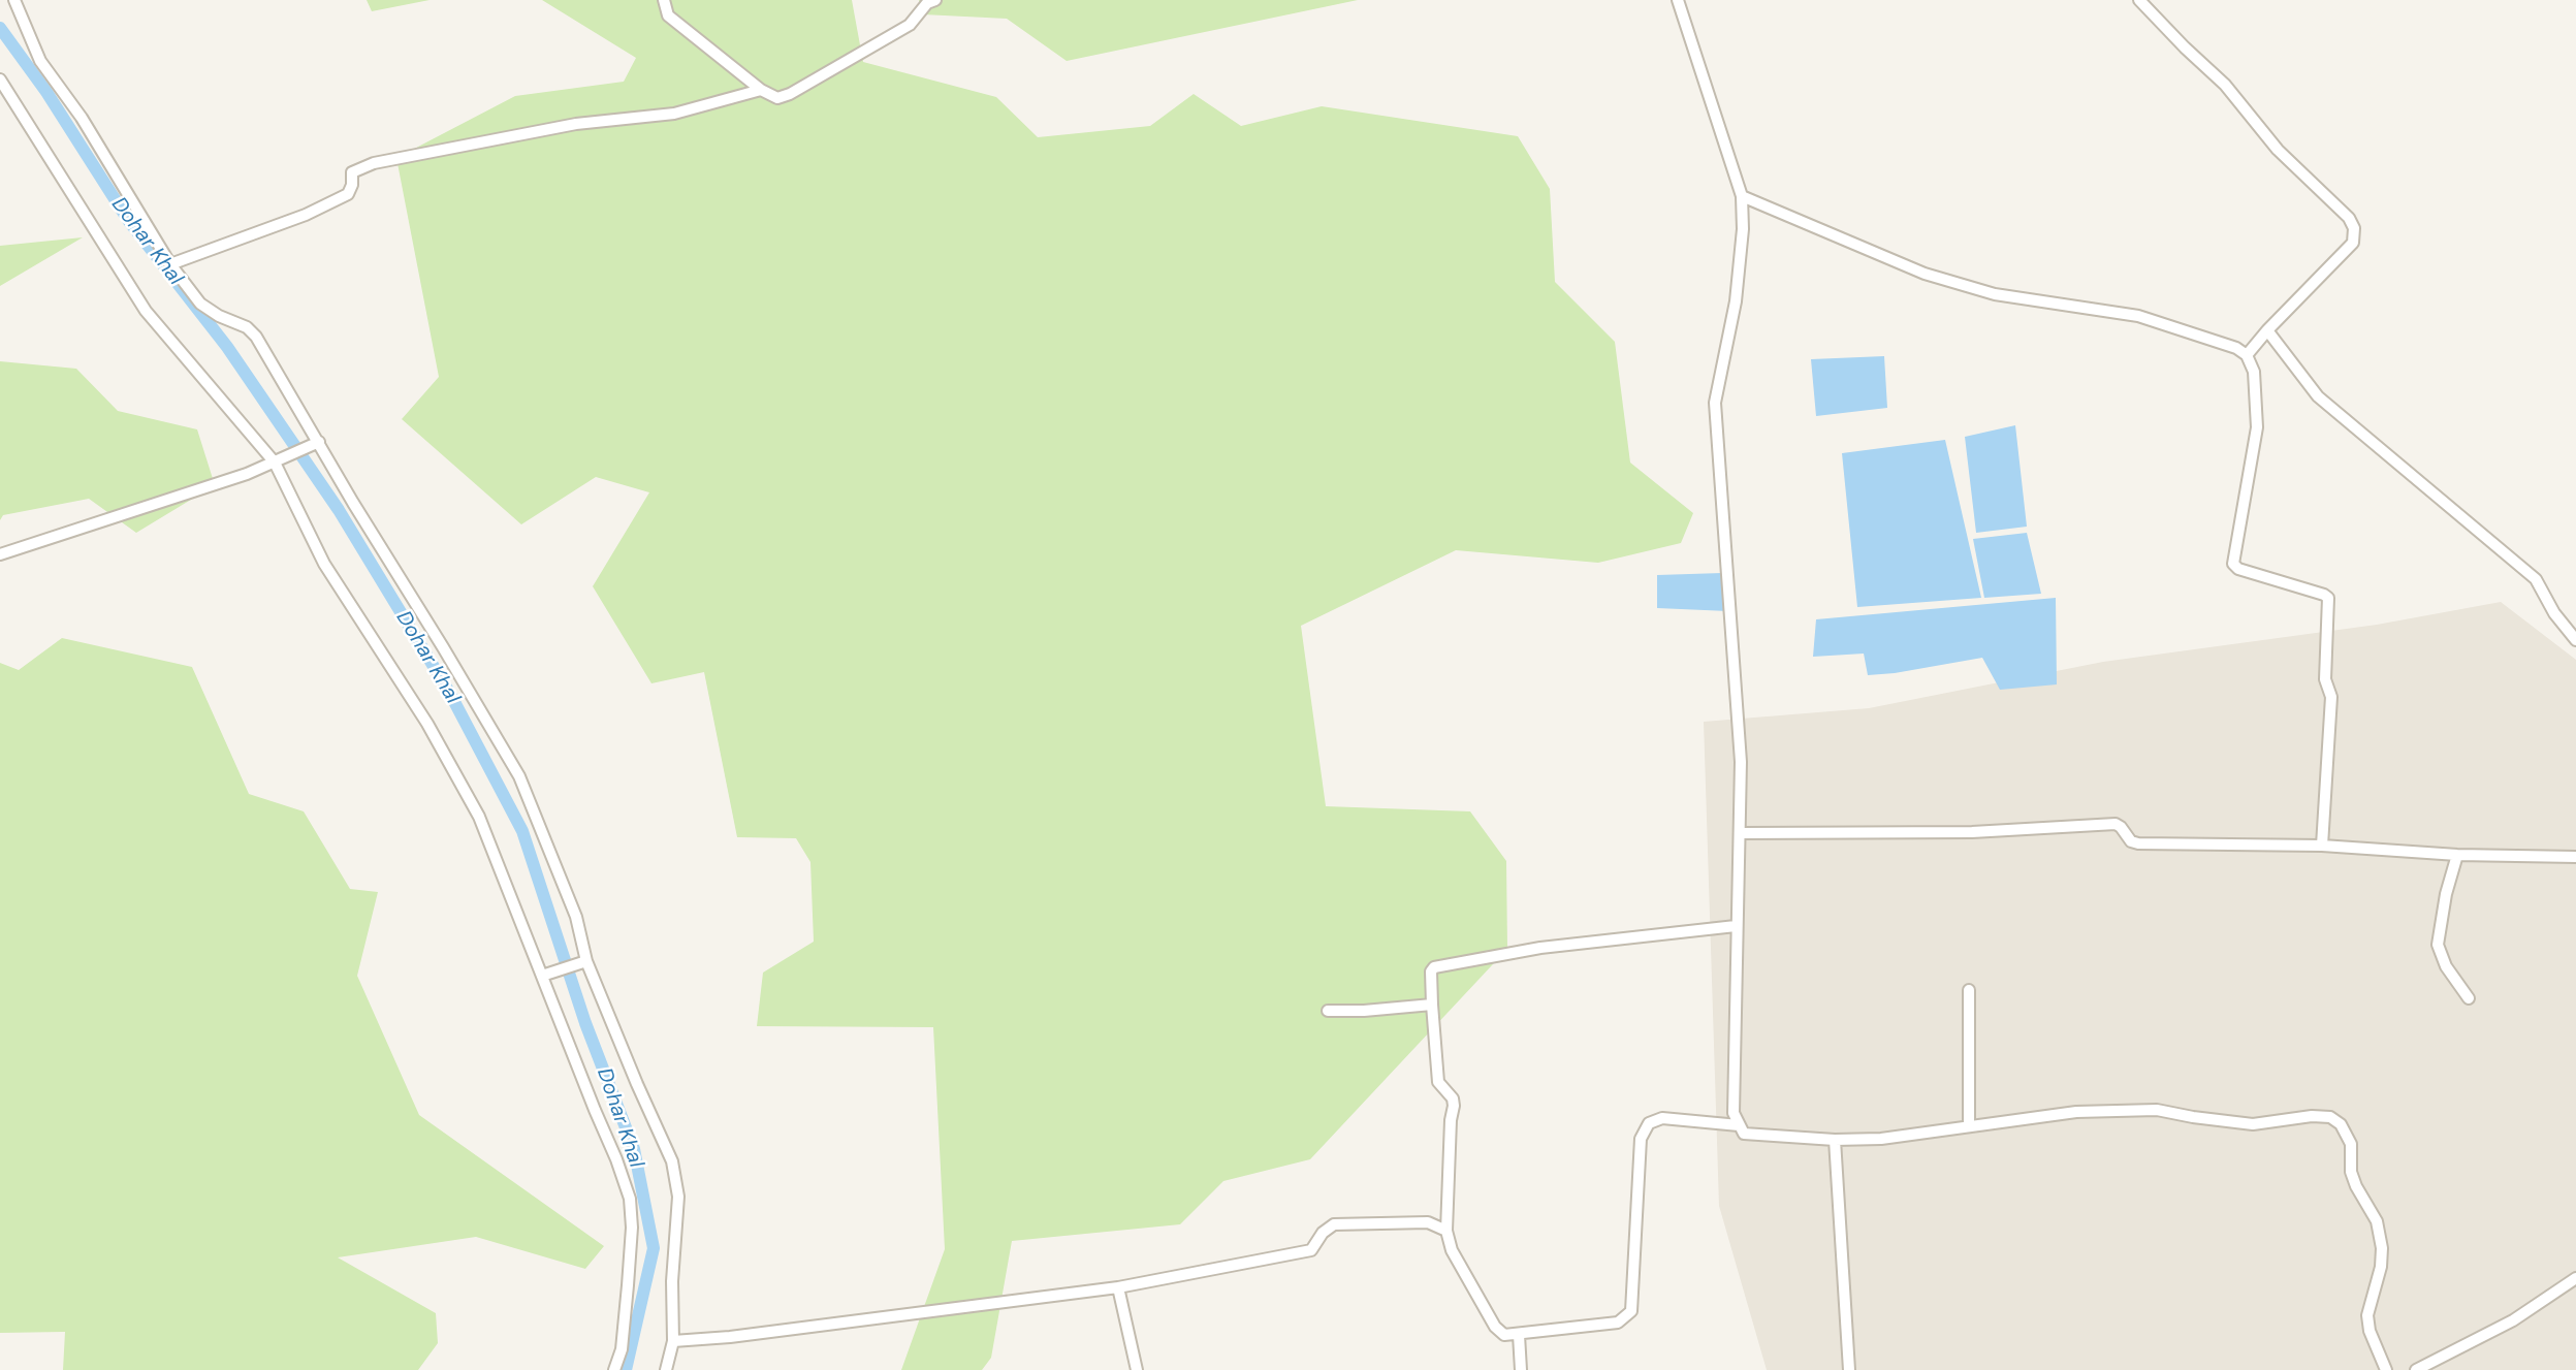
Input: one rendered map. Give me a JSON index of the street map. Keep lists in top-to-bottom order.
{
  "water": ["Dohar Khal"]
}
